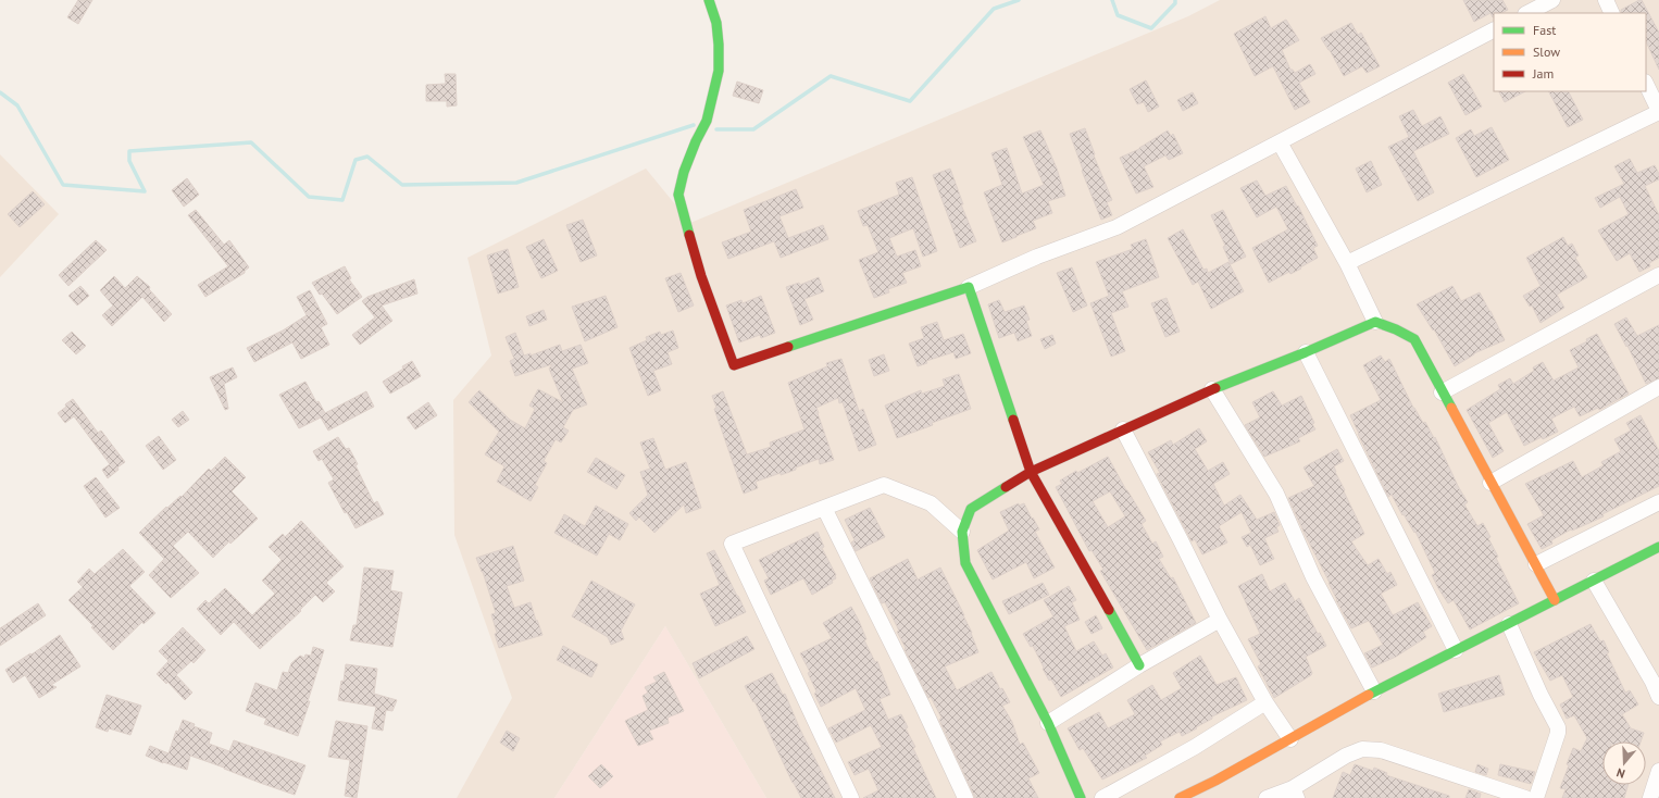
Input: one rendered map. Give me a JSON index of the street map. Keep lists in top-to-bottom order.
{
  "legend": ["Fast", "Slow", "Jam"],
  "north": "bottom"
}
